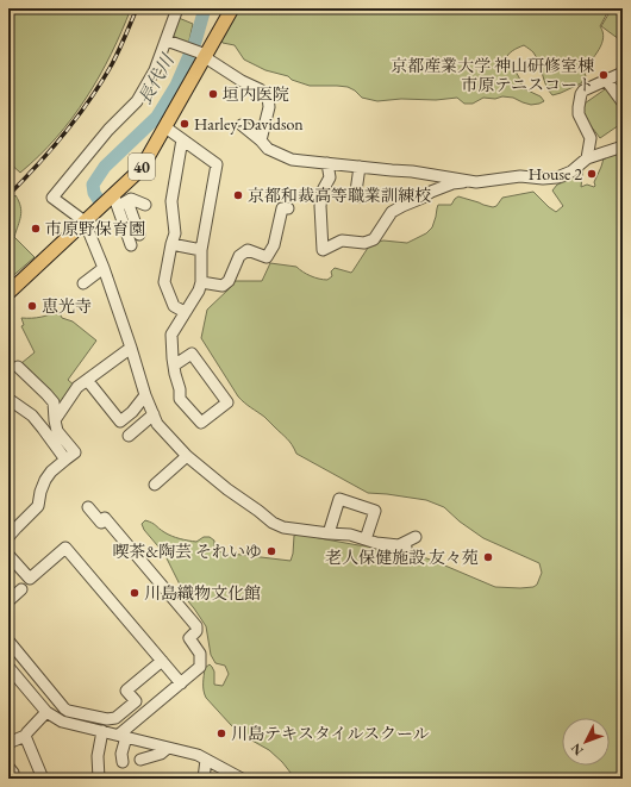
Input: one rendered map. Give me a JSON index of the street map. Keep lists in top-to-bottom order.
{
  "streets": {
    "main road": ["40"]
  },
  "water": ["長代川"],
  "places": [
    "京都産業大学 神山研修室棟 市原テニスコート",
    "垣内医院",
    "Harley-Davidson",
    "House 2",
    "京都和裁高等職業訓練校",
    "市原野保育園",
    "恵光寺",
    "喫茶&陶芸 それいゆ",
    "老人保健施設 友々苑",
    "川島織物文化館",
    "川島テキスタイルスクール"
  ],
  "north": "bottom left"
}
